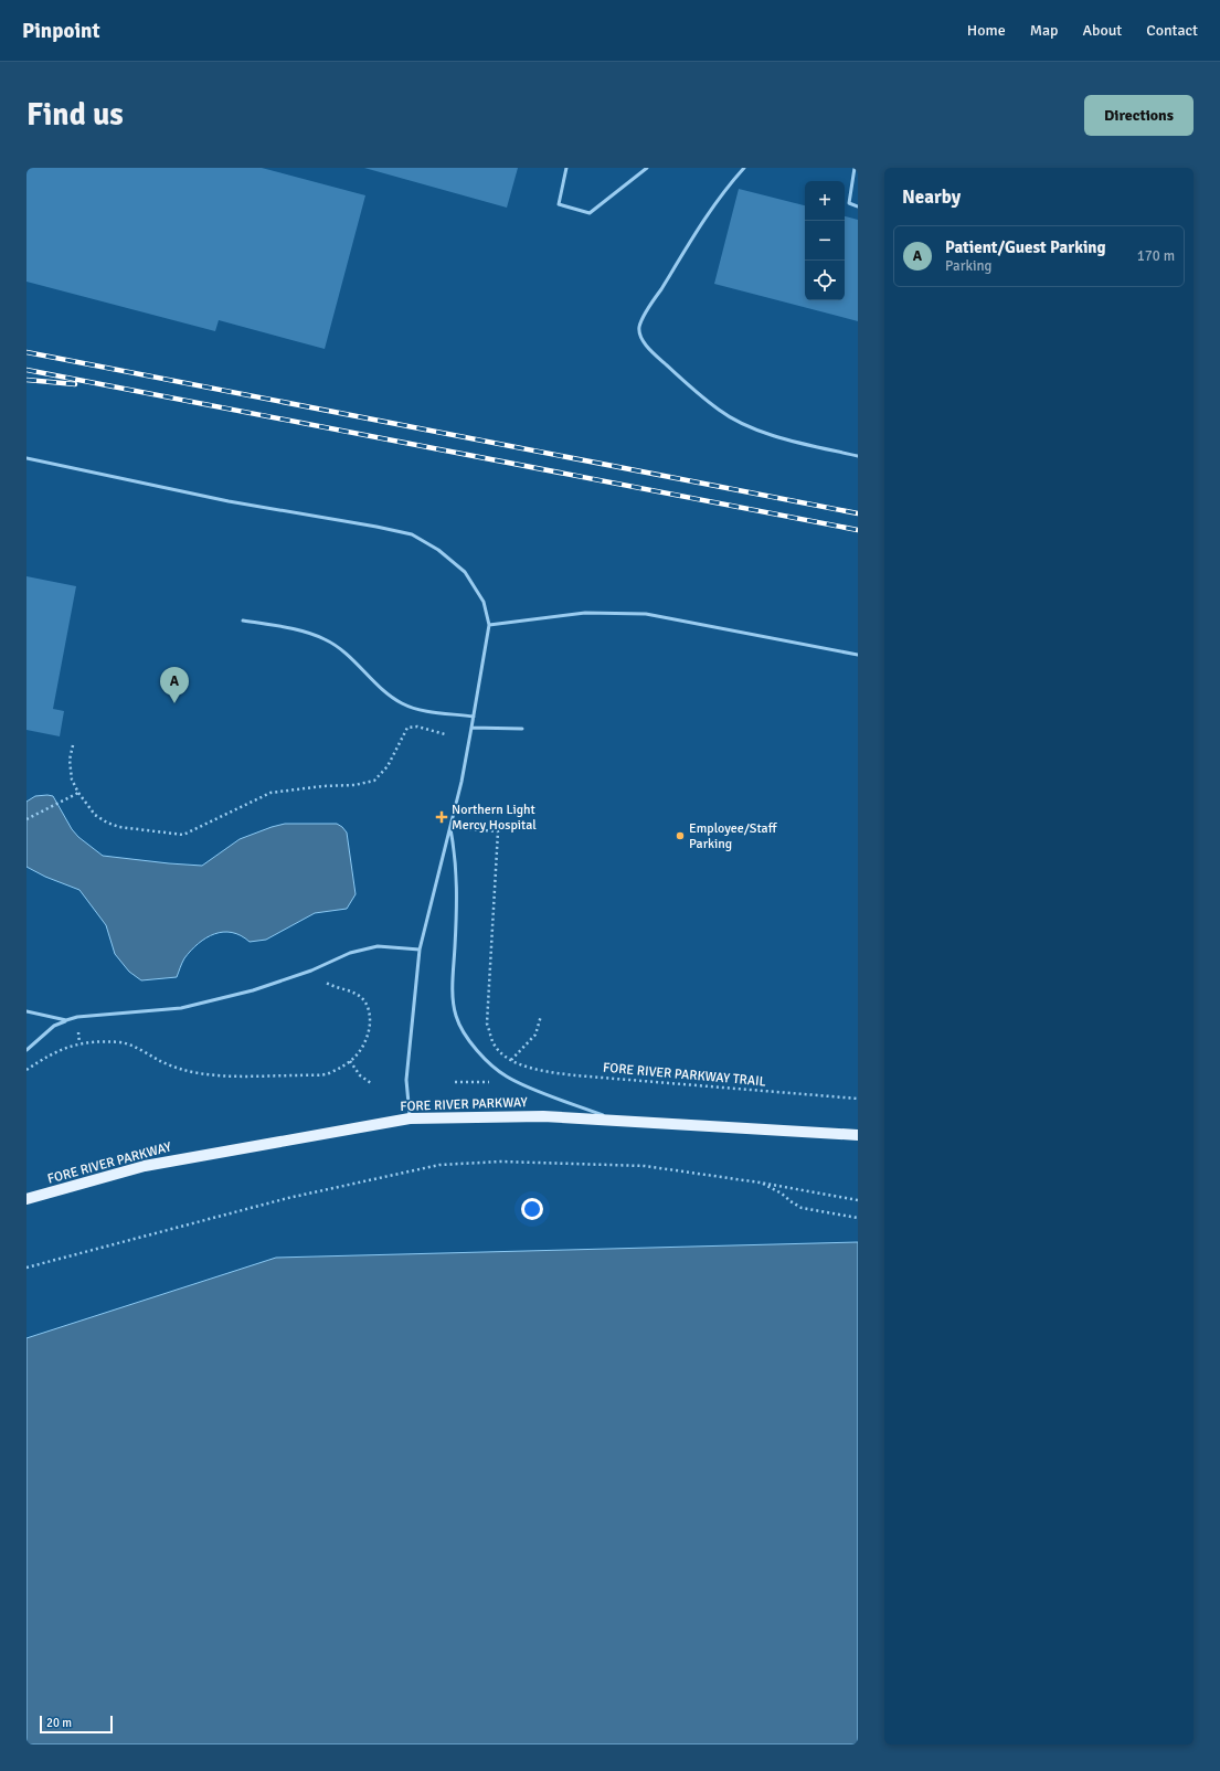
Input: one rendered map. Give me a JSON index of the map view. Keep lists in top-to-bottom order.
{
  "streets": {
    "main road": ["FORE RIVER PARKWAY"],
    "path": ["FORE RIVER PARKWAY TRAIL"]
  },
  "places": {
    "health": ["Northern Light Mercy Hospital"],
    "other": ["Employee/Staff Parking"]
  },
  "scale_bar": "20 m",
  "page": {
    "header": "Pinpoint",
    "nav": [
      "Home",
      "Map",
      "About",
      "Contact"
    ],
    "buttons": "Directions",
    "title": "Find us",
    "heading": "Nearby",
    "map_buttons": ["+", "−"],
    "list": [
      {
        "mark": "A",
        "name": "Patient/Guest Parking",
        "note": "Parking",
        "value": "170 m"
      }
    ],
    "pins": "A",
    "scale": "20 m"
  }
}
